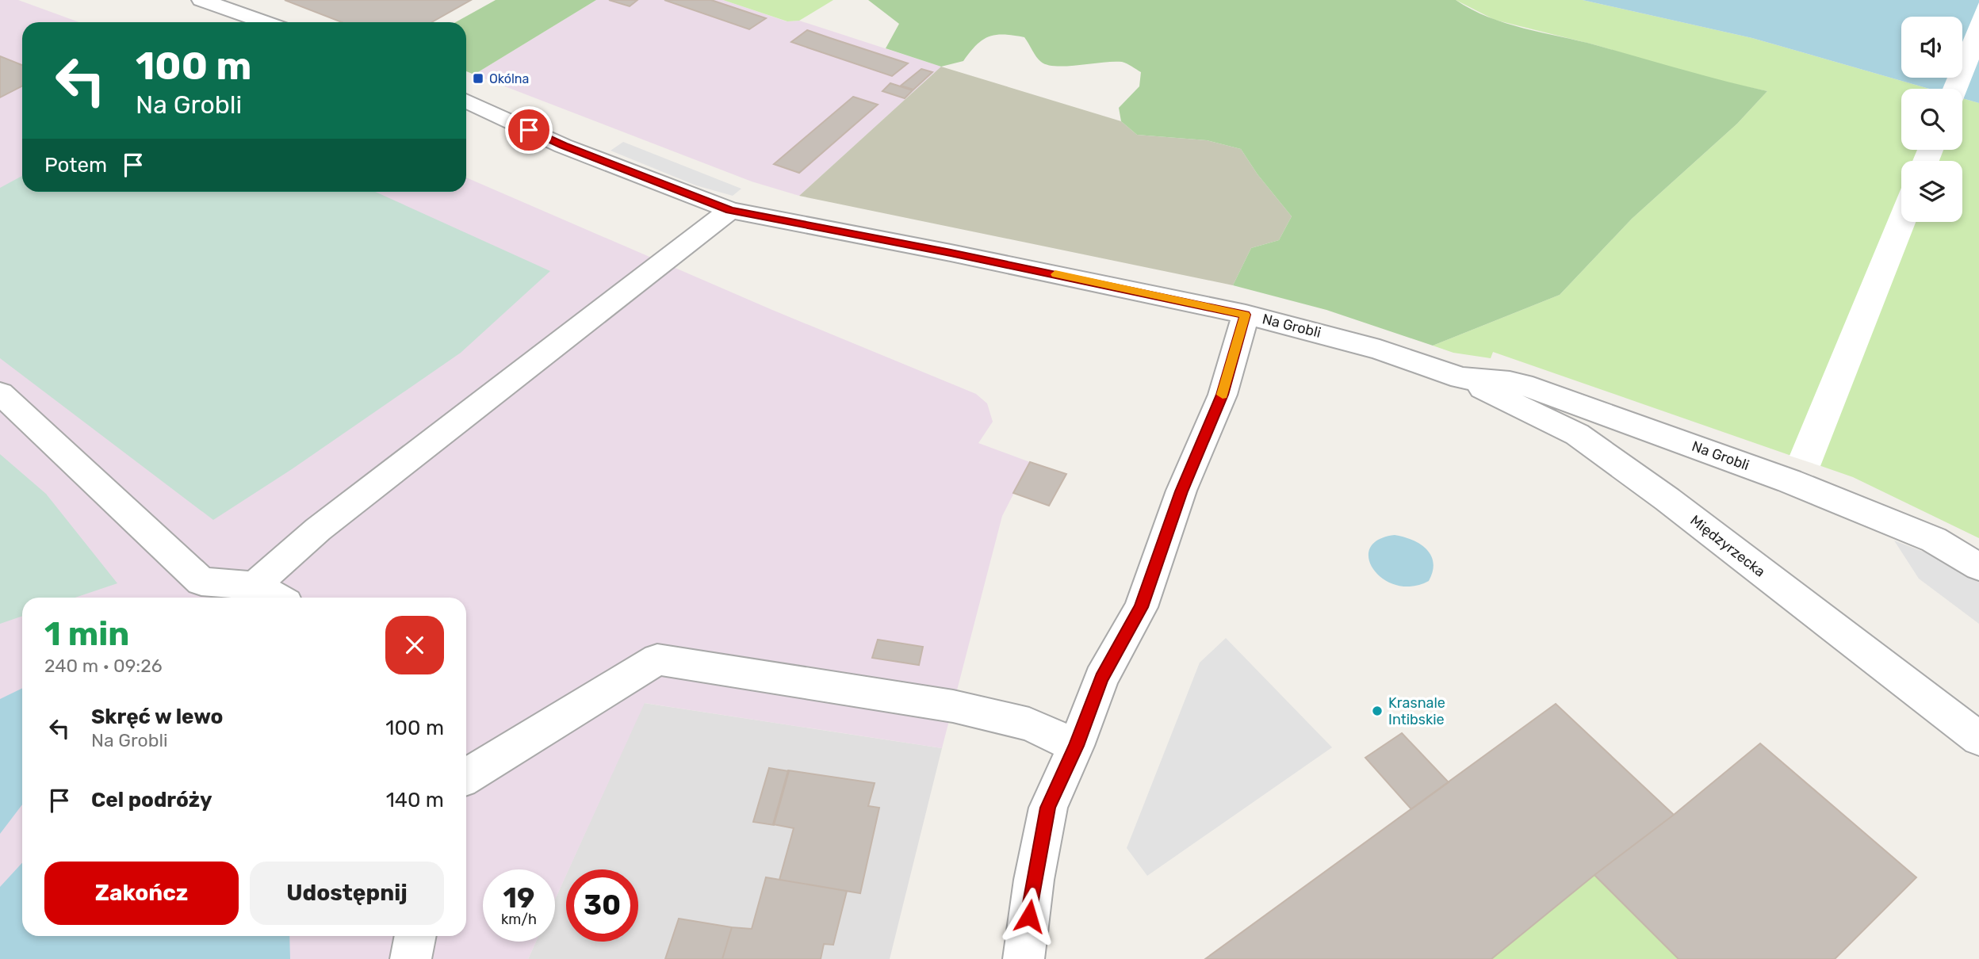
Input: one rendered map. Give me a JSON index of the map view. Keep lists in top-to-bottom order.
{
  "streets": {
    "street": ["Na Grobli", "Międzyrzecka"]
  },
  "crossings": [
    ["Na Grobli", "Międzyrzecka"]
  ],
  "places": {
    "transit": ["Okólna"],
    "other": ["Krasnale Intibskie"]
  },
  "page": {
    "turn": ["100 m", "Na Grobli"],
    "then": "Potem",
    "heading": ["1 min", "240 m · 09:26"],
    "list": [
      {
        "name": "Skręć w lewo",
        "note": "Na Grobli",
        "value": "100 m"
      },
      {
        "name": "Cel podróży",
        "value": "140 m"
      }
    ],
    "buttons": ["Zakończ", "Udostępnij"],
    "speed": "19 km/h",
    "limit": "30"
  }
}
